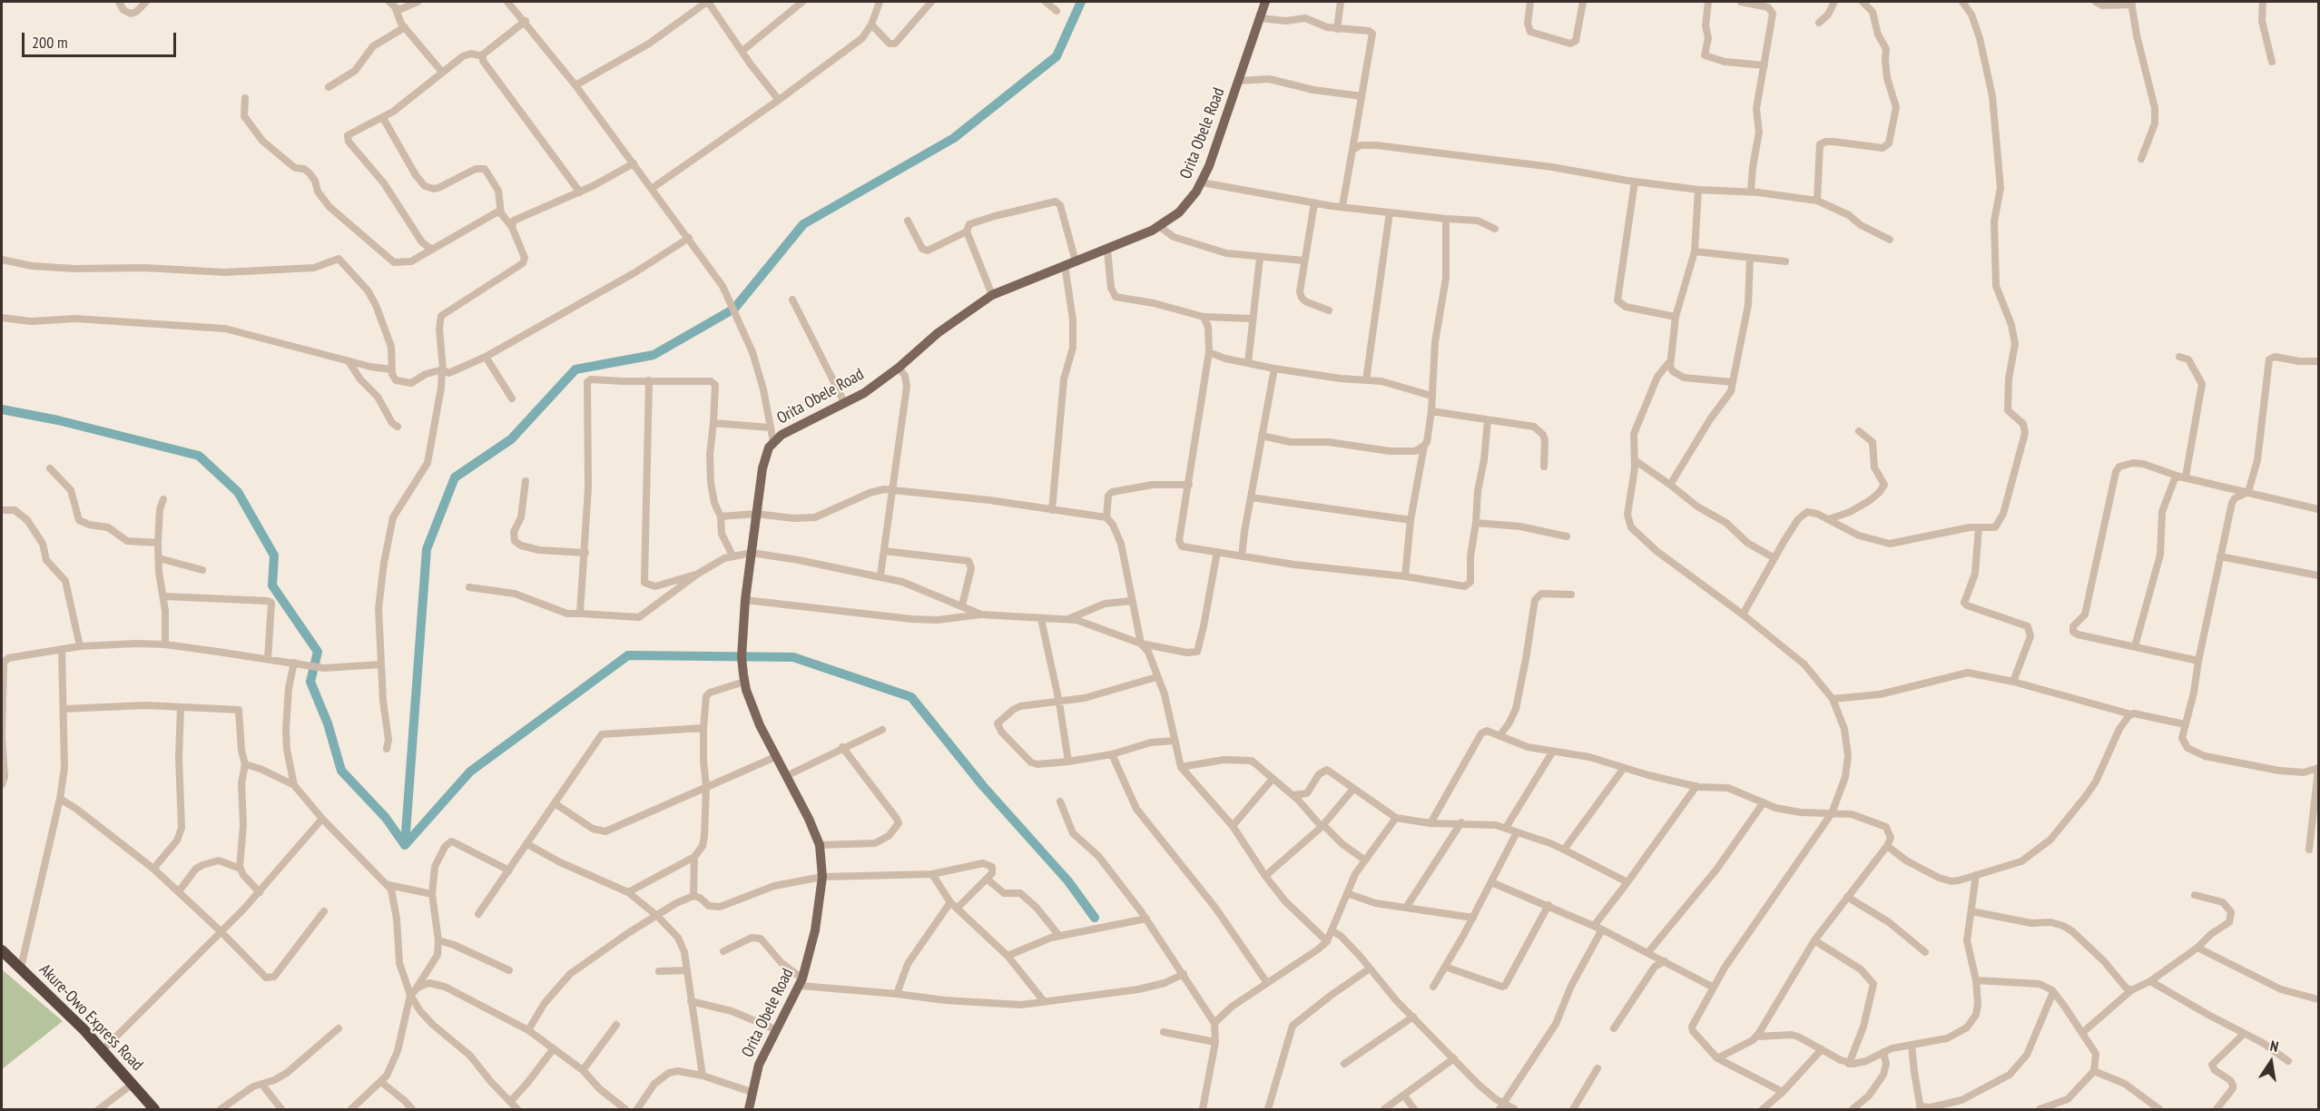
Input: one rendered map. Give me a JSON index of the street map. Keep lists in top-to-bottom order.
{
  "streets": {
    "highway": ["Akure-Owo Express Road"],
    "main road": ["Orita Obele Road"]
  },
  "scale_bar": "200 m",
  "north": "top"
}
